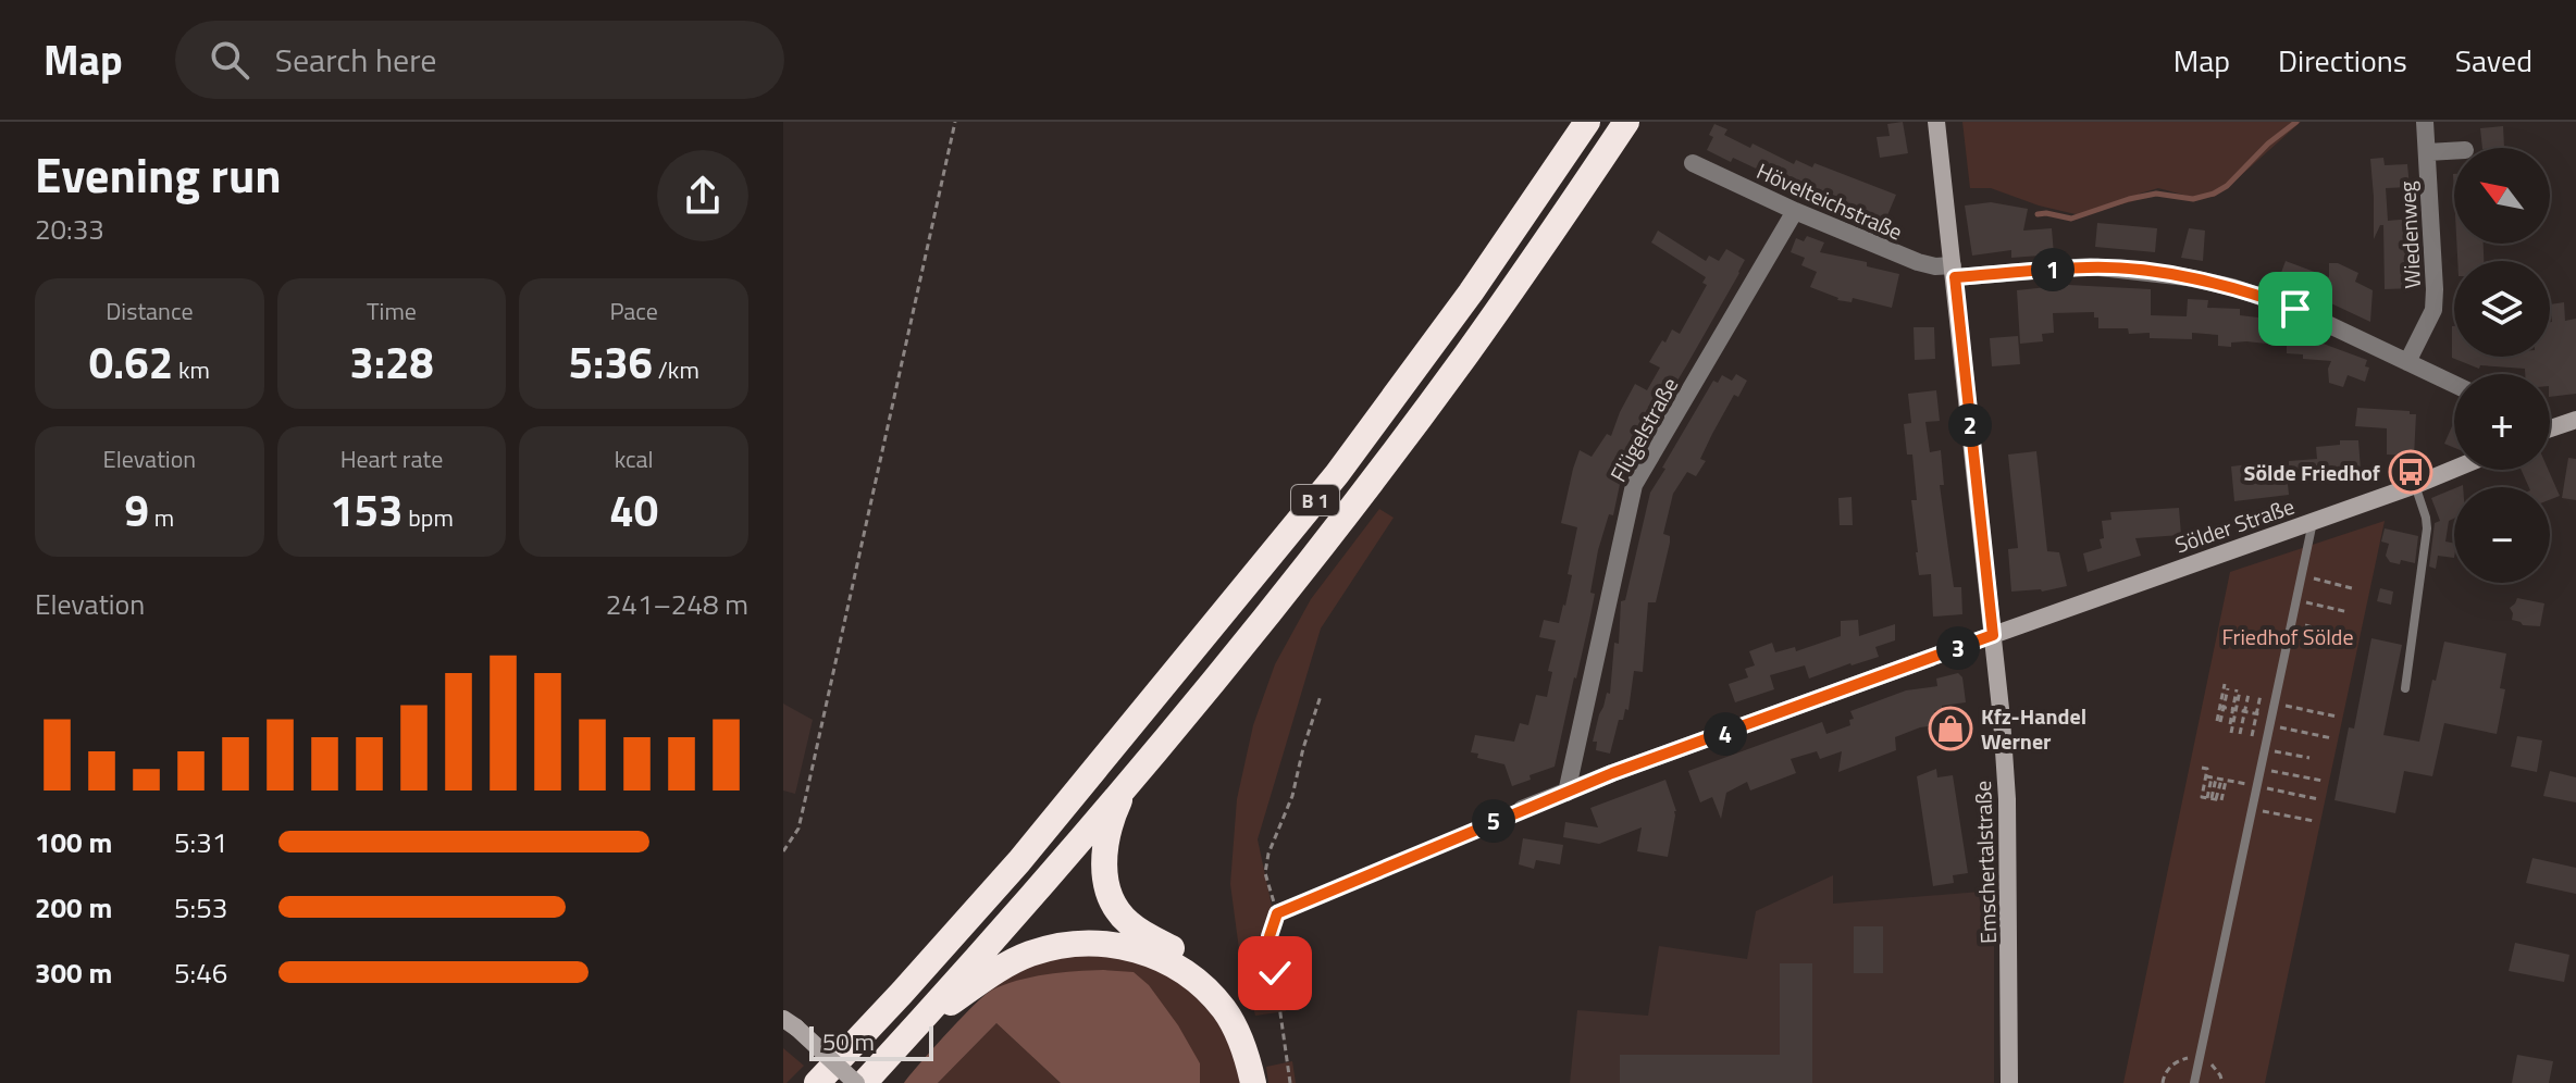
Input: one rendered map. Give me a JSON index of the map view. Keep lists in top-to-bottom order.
{
  "streets": {
    "highway": ["B 1"],
    "main road": ["Sölder Straße", "Emschertalstraße"],
    "street": ["Hövelteichstraße", "Wiedenweg", "Flügelstraße"]
  },
  "crossings": [
    ["Hövelteichstraße", "Wiedenweg"],
    ["Hövelteichstraße", "Flügelstraße"],
    ["Hövelteichstraße", "Emschertalstraße"],
    ["Sölder Straße", "Emschertalstraße"]
  ],
  "parks": ["Friedhof Sölde"],
  "places": {
    "bus stop": ["Sölde Friedhof"],
    "shop": ["Kfz-Handel Werner"]
  },
  "scale_bar": "50 m",
  "north": "top left",
  "page": {
    "header": "Map",
    "search": "Search here",
    "nav": ["Map", "Directions", "Saved"],
    "heading": ["Evening run", "20:33"],
    "map_buttons": ["+", "−"],
    "pins": [
      "1",
      "2",
      "3",
      "4",
      "5"
    ],
    "stats": [
      ["Distance", "0.62 km"],
      ["Time", "3:28"],
      ["Pace", "5:36 /km"],
      ["Elevation", "9 m"],
      ["Heart rate", "153 bpm"],
      ["kcal", "40"]
    ],
    "chart": ["Elevation", "241–248 m"],
    "list": [
      {
        "name": "100 m",
        "note": "5:31"
      },
      {
        "name": "200 m",
        "note": "5:53"
      },
      {
        "name": "300 m",
        "note": "5:46"
      }
    ],
    "scale": "50 m"
  }
}
